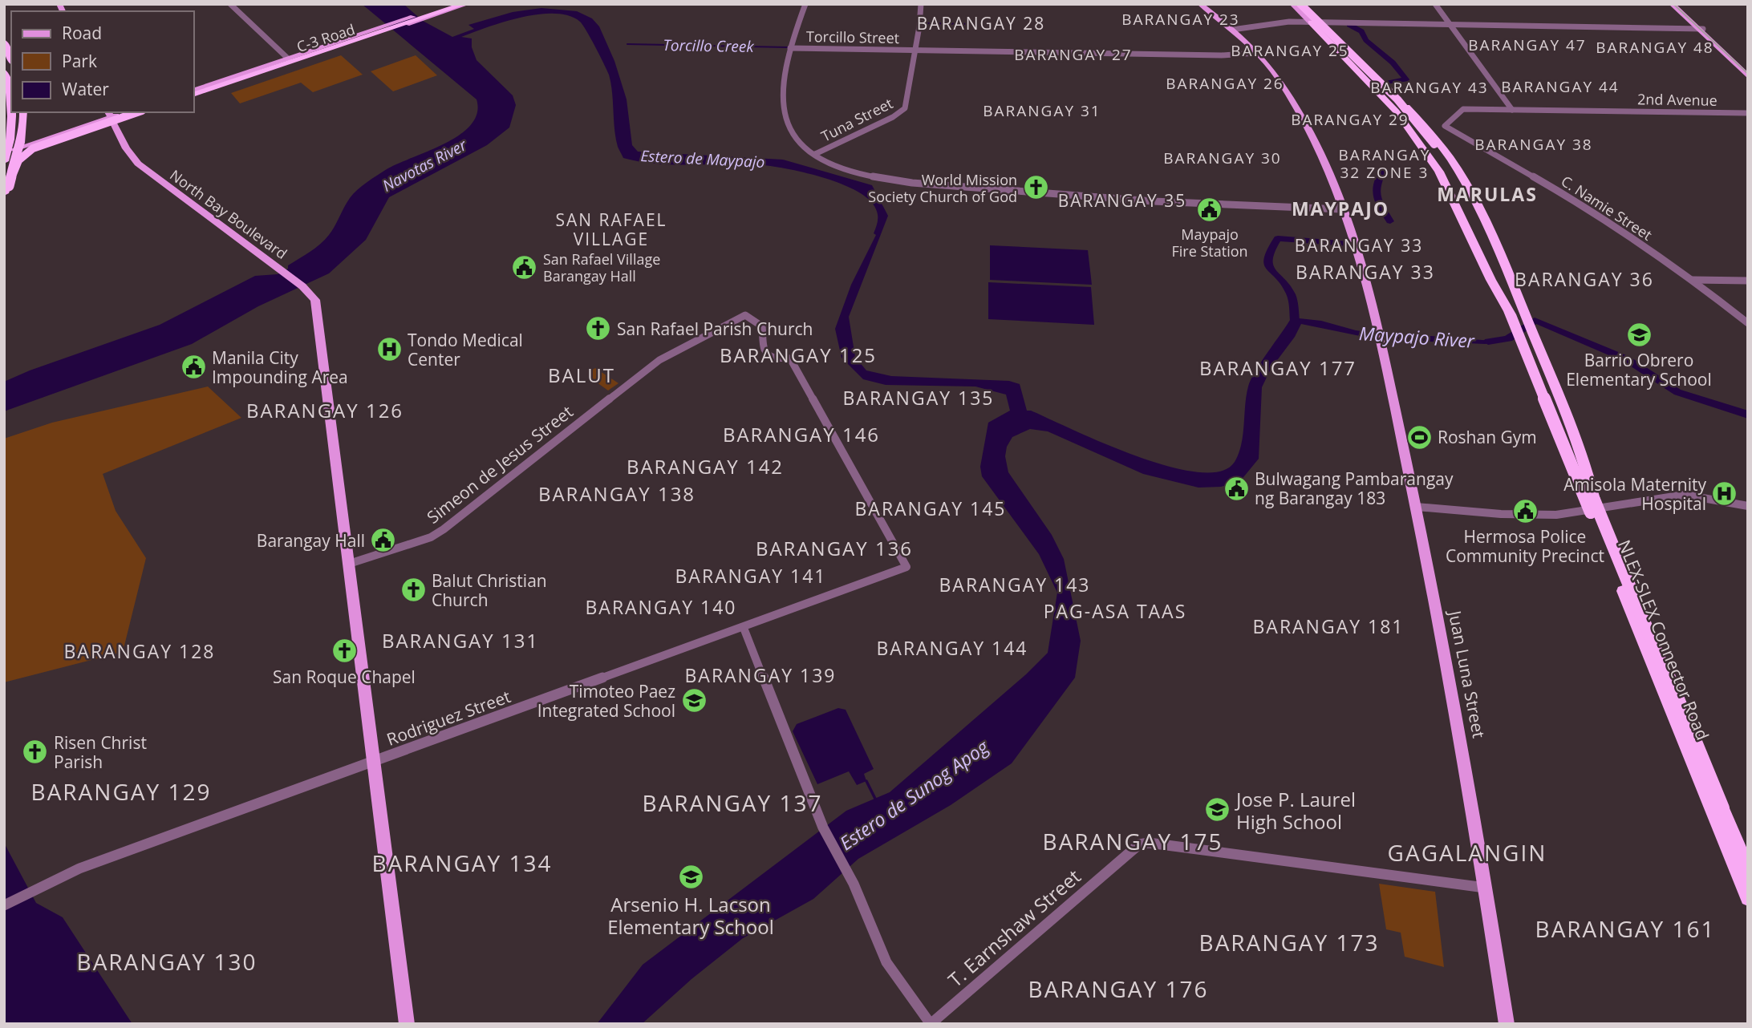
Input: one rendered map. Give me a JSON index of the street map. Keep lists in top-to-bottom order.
{
  "streets": {
    "highway": ["NLEX-SLEX Connector Road"],
    "main road": ["C-3 Road", "North Bay Boulevard", "Juan Luna Street"],
    "street": [
      "Torcillo Street",
      "2nd Avenue",
      "Tuna Street",
      "C. Namie Street",
      "Simeon de Jesus Street",
      "Rodriguez Street",
      "T. Earnshaw Street"
    ]
  },
  "crossings": [
    ["Torcillo Street", "Tuna Street"],
    ["Torcillo Street", "Juan Luna Street"],
    ["2nd Avenue", "C. Namie Street"],
    ["North Bay Boulevard", "Simeon de Jesus Street"],
    ["North Bay Boulevard", "Rodriguez Street"],
    ["Simeon de Jesus Street", "Rodriguez Street"],
    ["Juan Luna Street", "T. Earnshaw Street"]
  ],
  "districts": [
    "BARANGAY 23",
    "BARANGAY 28",
    "BARANGAY 47",
    "BARANGAY 48",
    "BARANGAY 25",
    "BARANGAY 27",
    "BARANGAY 26",
    "BARANGAY 44",
    "BARANGAY 43",
    "BARANGAY 31",
    "BARANGAY 29",
    "BARANGAY 38",
    "BARANGAY 32 ZONE 3",
    "BARANGAY 30",
    "MARULAS",
    "BARANGAY 35",
    "MAYPAJO",
    "SAN RAFAEL VILLAGE",
    "BARANGAY 33",
    "BARANGAY 33",
    "BARANGAY 36",
    "BARANGAY 125",
    "BARANGAY 177",
    "BALUT",
    "BARANGAY 135",
    "BARANGAY 126",
    "BARANGAY 146",
    "BARANGAY 142",
    "BARANGAY 138",
    "BARANGAY 145",
    "BARANGAY 136",
    "BARANGAY 141",
    "BARANGAY 143",
    "BARANGAY 140",
    "PAG-ASA TAAS",
    "BARANGAY 181",
    "BARANGAY 131",
    "BARANGAY 144",
    "BARANGAY 128",
    "BARANGAY 139",
    "BARANGAY 129",
    "BARANGAY 137",
    "BARANGAY 175",
    "GAGALANGIN",
    "BARANGAY 134",
    "BARANGAY 161",
    "BARANGAY 173",
    "BARANGAY 130",
    "BARANGAY 176"
  ],
  "water": [
    "Torcillo Creek",
    "Estero de Maypajo",
    "Navotas River",
    "Maypajo River",
    "Estero de Sunog Apog"
  ],
  "places": {
    "church": [
      "World Mission Society Church of God",
      "San Rafael Parish Church",
      "Balut Christian Church",
      "San Roque Chapel",
      "Risen Christ Parish"
    ],
    "public building": [
      "Maypajo Fire Station",
      "San Rafael Village Barangay Hall",
      "Manila City Impounding Area",
      "Bulwagang Pambarangay ng Barangay 183",
      "Hermosa Police Community Precinct",
      "Barangay Hall"
    ],
    "school or university": [
      "Barrio Obrero Elementary School",
      "Timoteo Paez Integrated School",
      "Jose P. Laurel High School",
      "Arsenio H. Lacson Elementary School"
    ],
    "hospital": ["Tondo Medical Center", "Amisola Maternity Hospital"],
    "sports": ["Roshan Gym"]
  },
  "legend": ["Road", "Park", "Water"]
}
